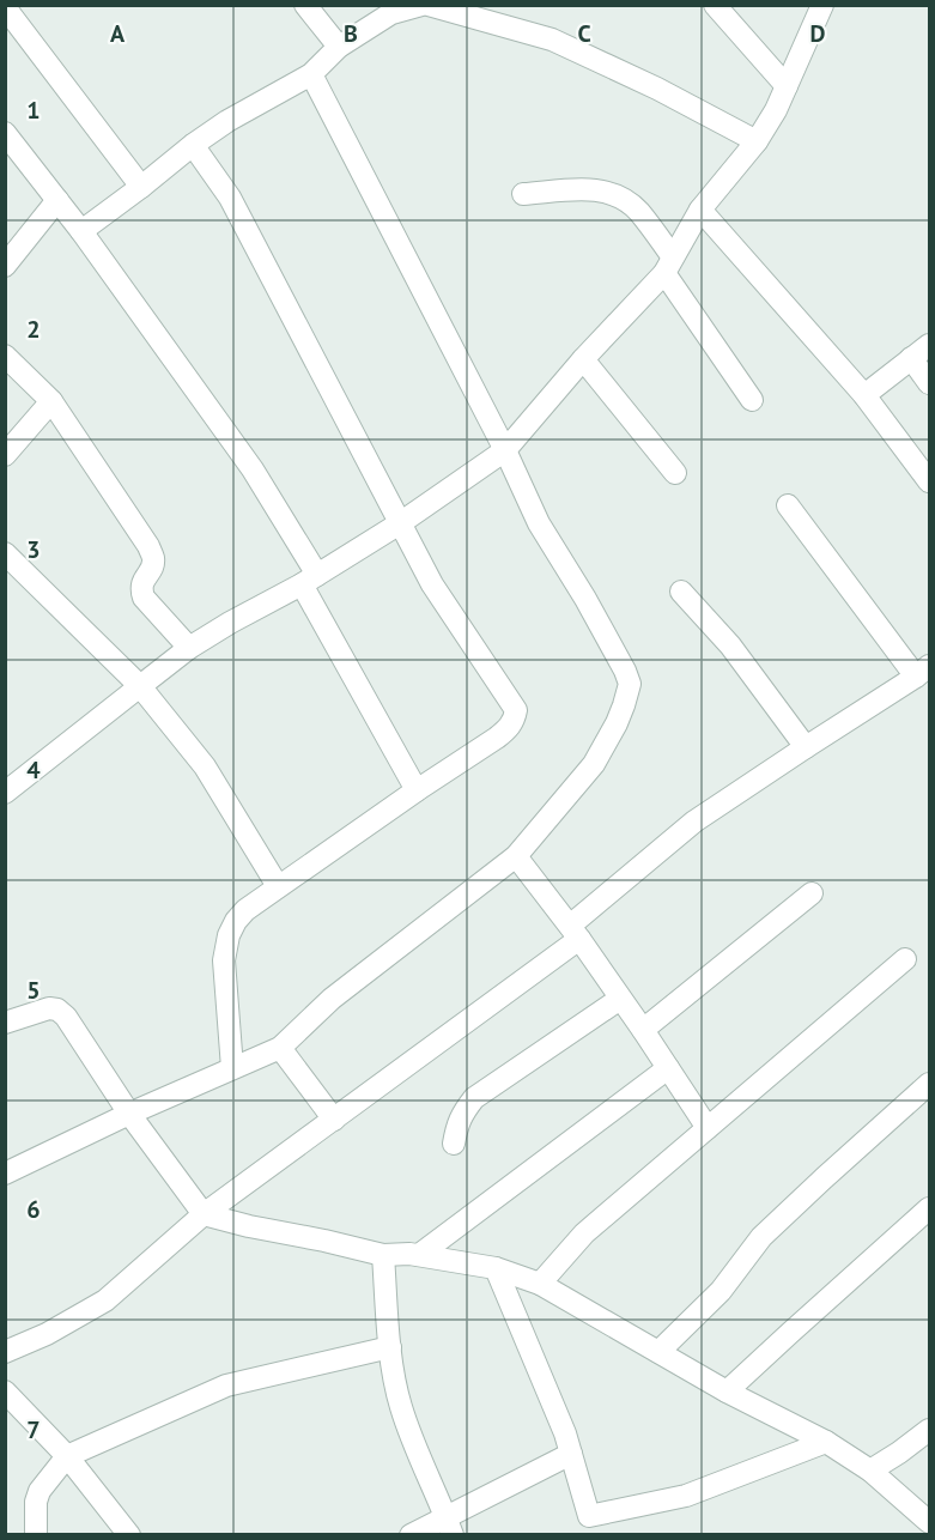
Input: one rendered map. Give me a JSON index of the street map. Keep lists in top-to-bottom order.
{
  "grid": {
    "columns": [
      "A",
      "B",
      "C",
      "D"
    ],
    "rows": [
      "1",
      "2",
      "3",
      "4",
      "5",
      "6",
      "7"
    ]
  }
}
